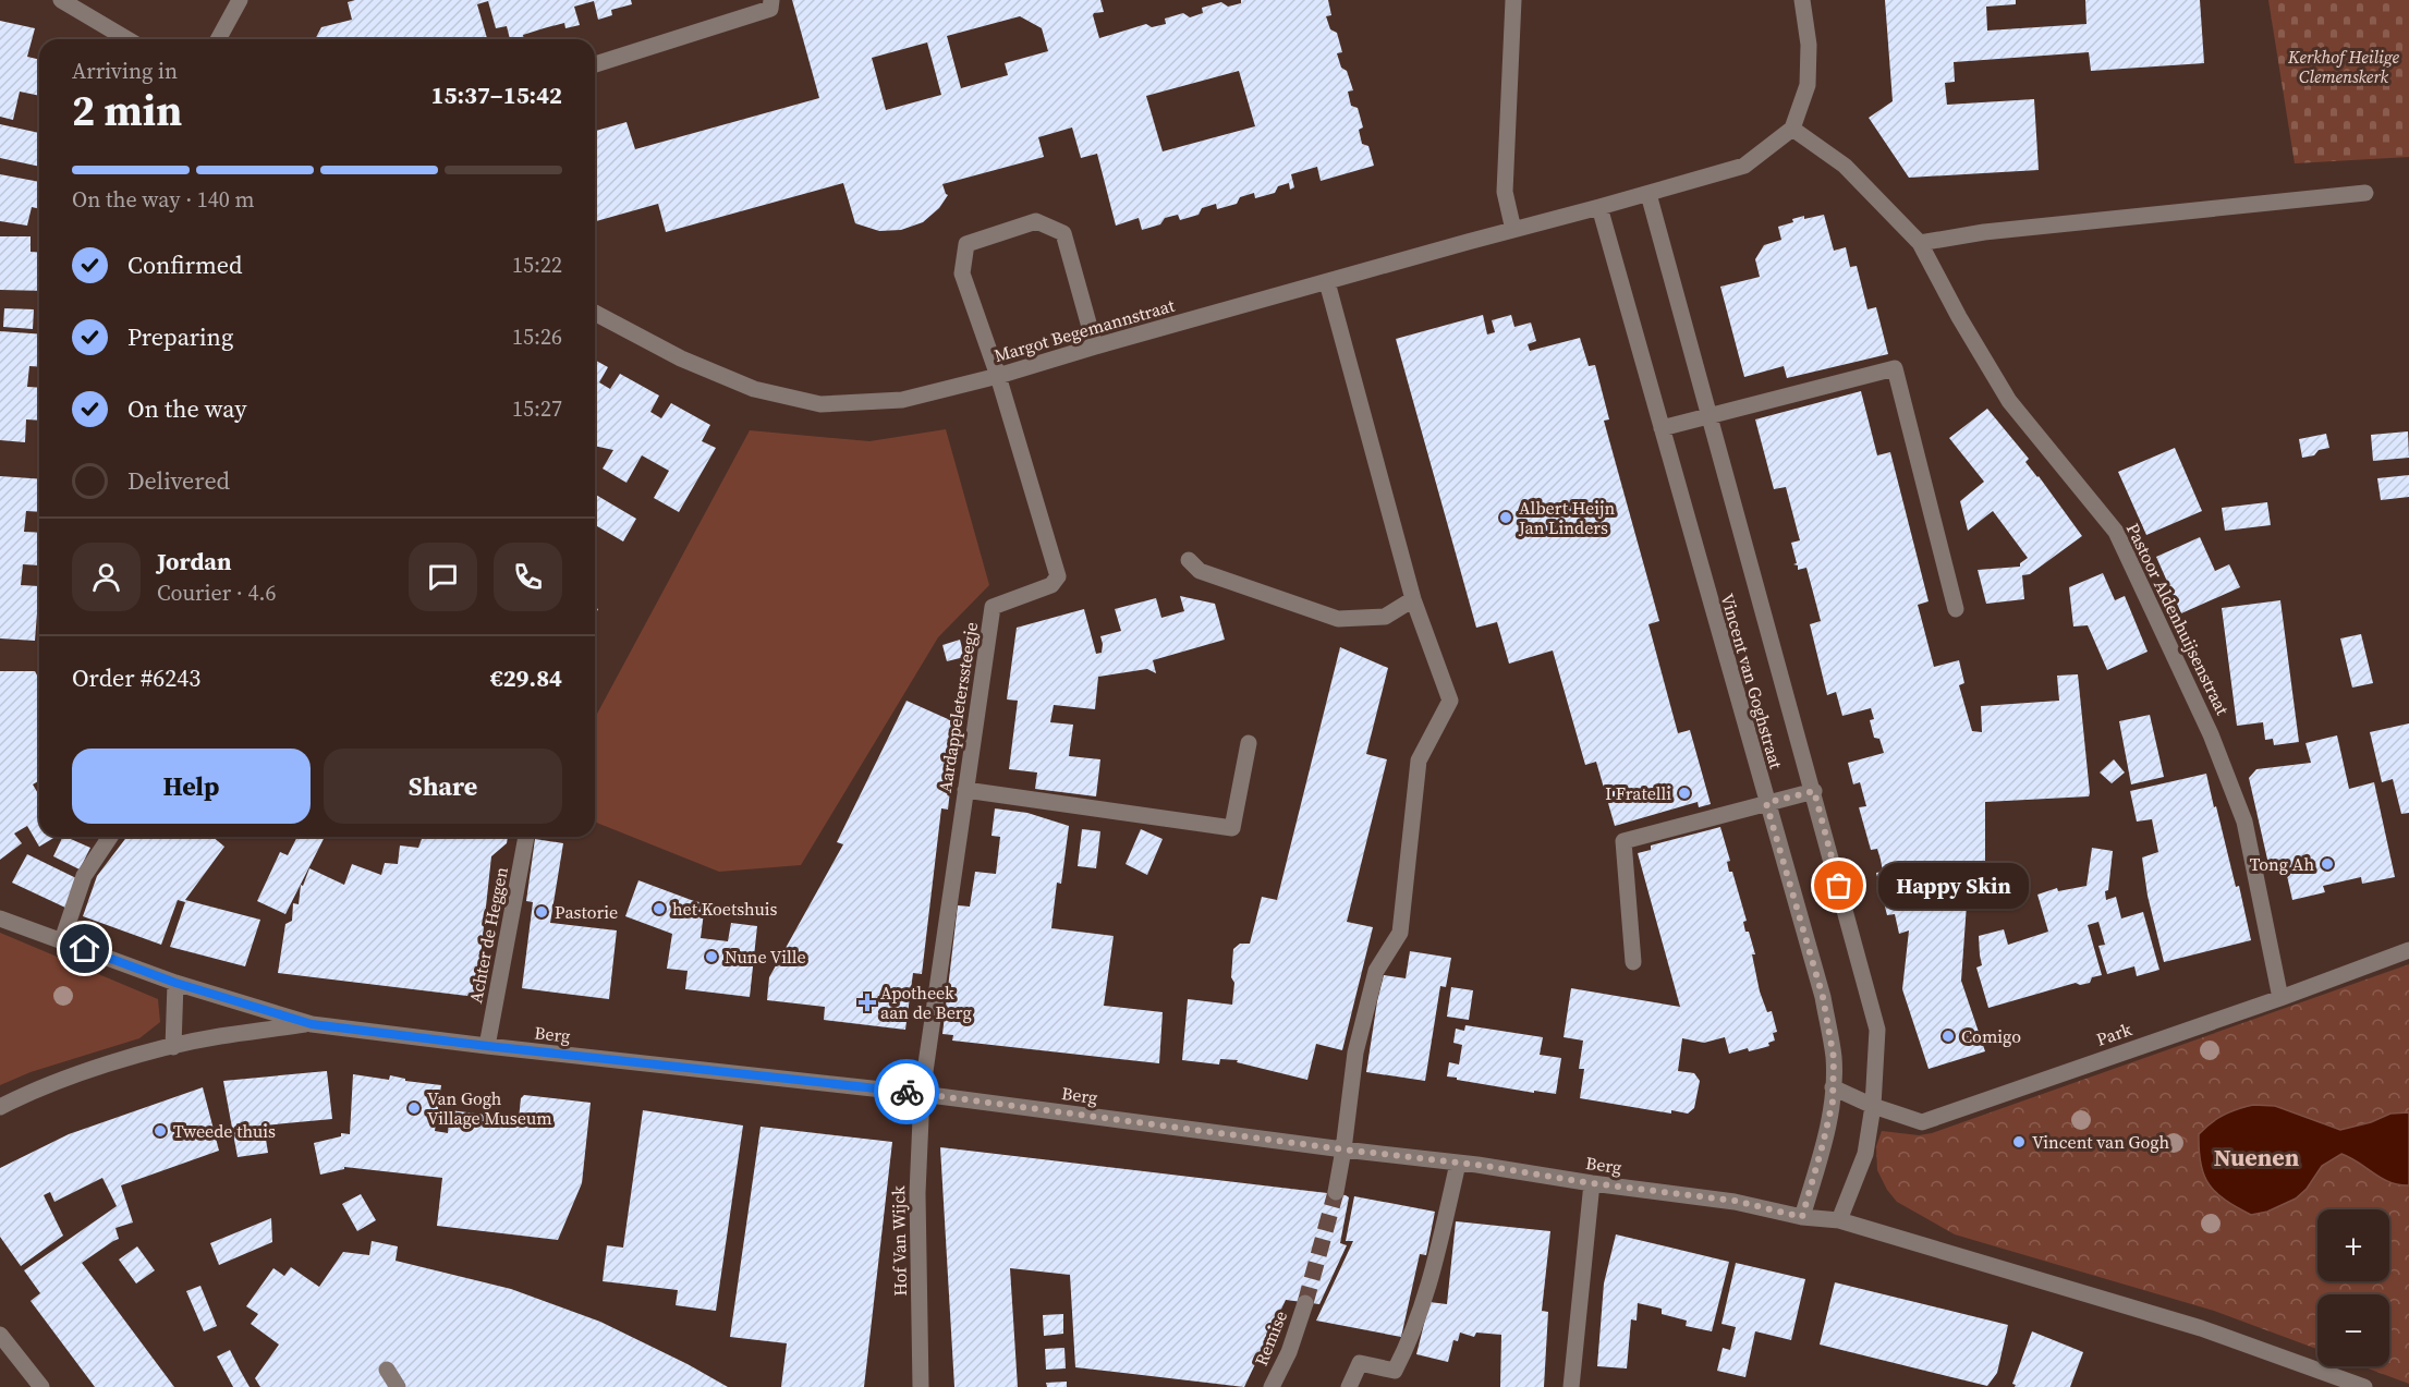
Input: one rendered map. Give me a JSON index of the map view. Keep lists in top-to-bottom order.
{
  "streets": {
    "street": [
      "Margot Begemannstraat",
      "Pastoor Aldenhuijsenstraat",
      "Vincent van Goghstraat",
      "Aardappeleterssteegje",
      "Achter de Heggen",
      "Berg",
      "Park",
      "Hof Van Wijck",
      "Remise"
    ]
  },
  "crossings": [
    ["Margot Begemannstraat", "Vincent van Goghstraat"],
    ["Margot Begemannstraat", "Aardappeleterssteegje"],
    ["Pastoor Aldenhuijsenstraat", "Park"],
    ["Vincent van Goghstraat", "Berg"],
    ["Vincent van Goghstraat", "Park"],
    ["Aardappeleterssteegje", "Berg"],
    ["Aardappeleterssteegje", "Hof Van Wijck"],
    ["Achter de Heggen", "Berg"],
    ["Berg", "Hof Van Wijck"]
  ],
  "districts": ["Nuenen"],
  "parks": ["Kerkhof Heilige Clemenskerk"],
  "places": {
    "other": [
      "Albert Heijn Jan Linders",
      "I Fratelli",
      "Tong Ah",
      "Happy Skin",
      "het Koetshuis",
      "Pastorie",
      "Nune Ville",
      "Comigo",
      "Van Gogh Village Museum",
      "Tweede thuis",
      "Vincent van Gogh"
    ],
    "health": ["Apotheek aan de Berg"]
  },
  "page": {
    "heading": ["2 min", "Arriving in", "15:37–15:42"],
    "panel": [
      "Jordan",
      "Courier · 4.6",
      "Order #6243",
      "€29.84"
    ],
    "bar": "On the way · 140 m",
    "list": [
      ["Confirmed", "15:22"],
      ["Preparing", "15:26"],
      ["On the way", "15:27"],
      "Delivered"
    ],
    "buttons": ["Help", "Share"],
    "bubble": "Happy Skin",
    "map_buttons": ["+", "−"]
  }
}
